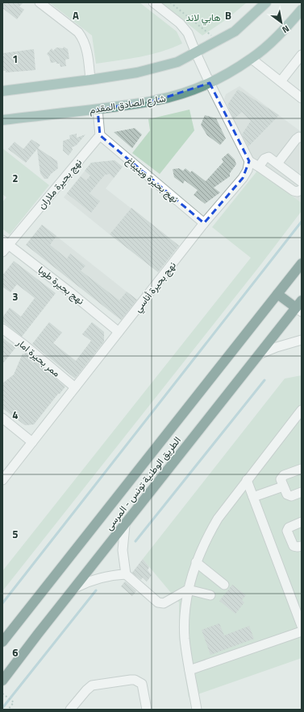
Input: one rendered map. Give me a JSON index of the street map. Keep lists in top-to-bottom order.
{
  "streets": {
    "highway": ["الطريق الوطنية تونس - المرسى"],
    "main road": ["شارع الصادق المقدم"],
    "street": [
      "نهج بحيرة وينيباغ",
      "نهج بحيرة ملاران",
      "نهج بحيرة طوبا",
      "نهج بحيرة أناسي",
      "ممر بحيرة امار"
    ]
  },
  "crossings": [
    ["نهج بحيرة وينيباغ", "نهج بحيرة ملاران"],
    ["نهج بحيرة وينيباغ", "نهج بحيرة أناسي"],
    ["نهج بحيرة ملاران", "نهج بحيرة طوبا"],
    ["نهج بحيرة طوبا", "نهج بحيرة أناسي"],
    ["نهج بحيرة أناسي", "ممر بحيرة امار"]
  ],
  "parks": ["هابي لاند"],
  "north": "bottom right",
  "grid": {
    "columns": ["A", "B"],
    "rows": [
      "1",
      "2",
      "3",
      "4",
      "5",
      "6"
    ]
  }
}
